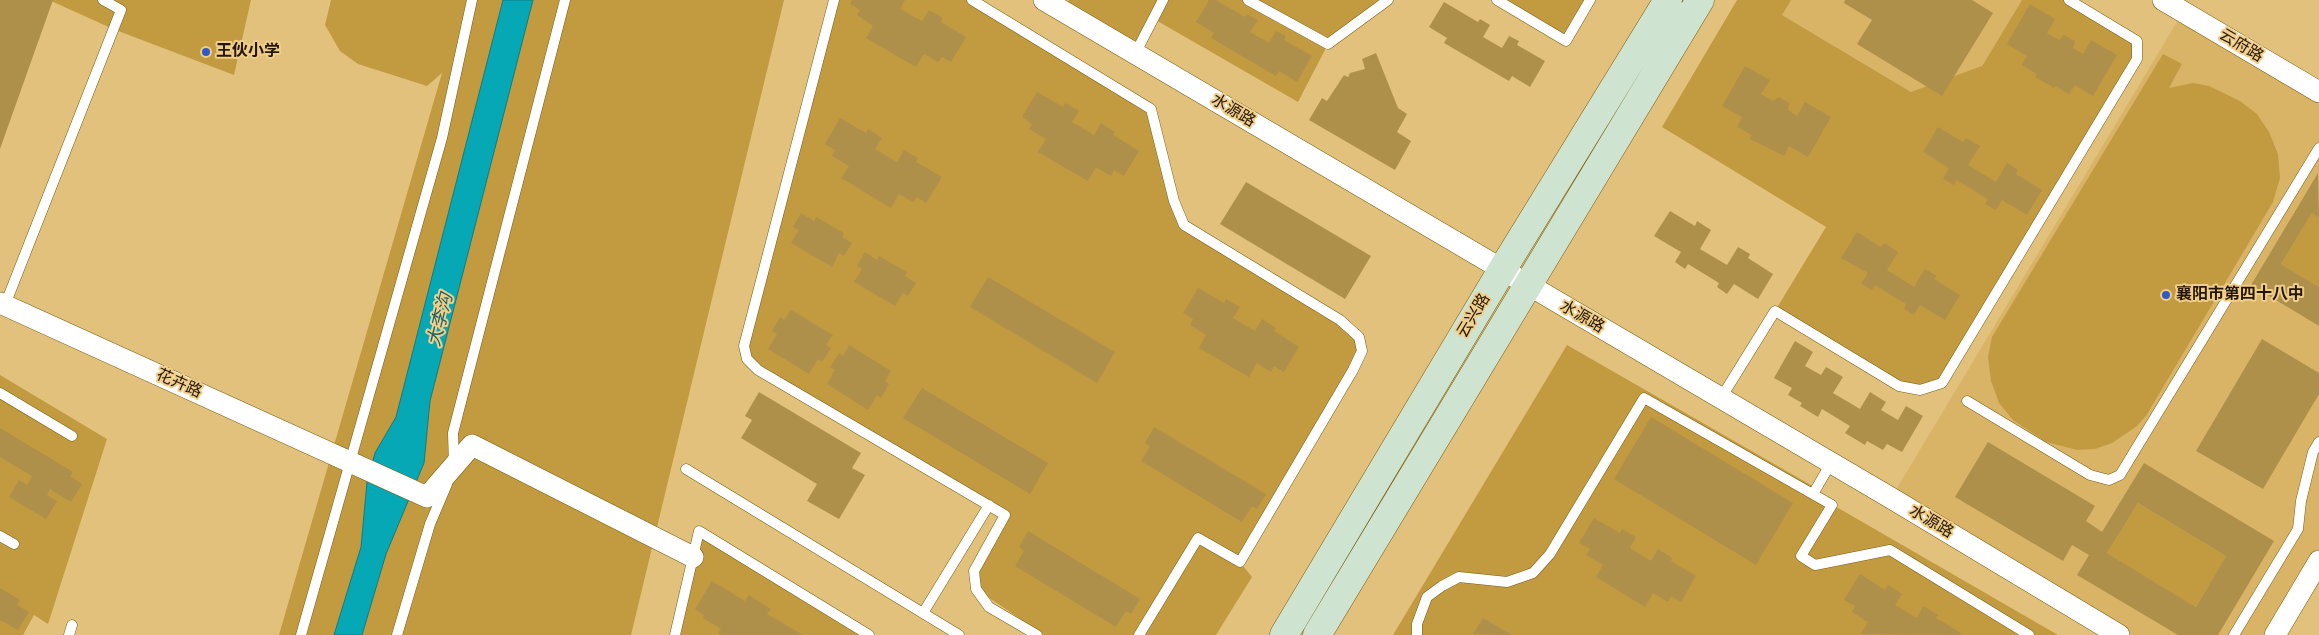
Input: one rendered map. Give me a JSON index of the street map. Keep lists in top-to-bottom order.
{
  "streets": {
    "street": [
      "云府路",
      "水源路",
      "云兴路",
      "花卉路"
    ]
  },
  "crossings": [
    ["水源路", "云兴路"]
  ],
  "water": ["大李沟"],
  "places": ["王伙小学", "襄阳市第四十八中"]
}
